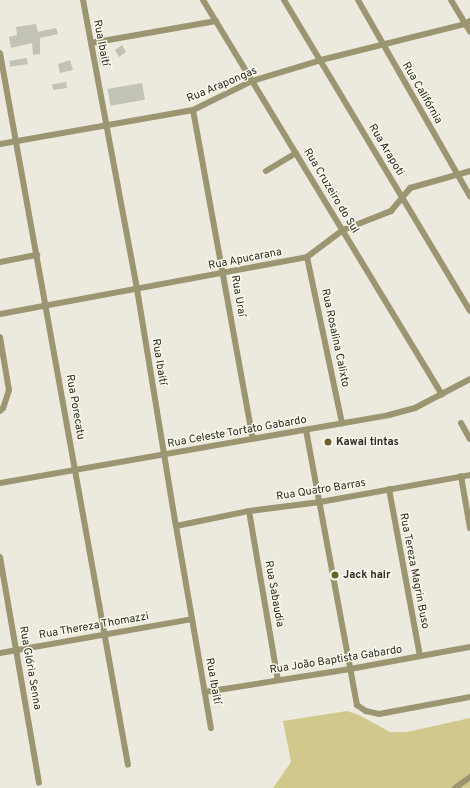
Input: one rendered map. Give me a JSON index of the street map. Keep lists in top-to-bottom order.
{
  "streets": {
    "street": [
      "Rua Ibaití",
      "Rua Arapongas",
      "Rua Califórnia",
      "Rua Arapoti",
      "Rua Cruzeiro do Sul",
      "Rua Apucarana",
      "Rua Uraí",
      "Rua Rosalina Calixto",
      "Rua Porecatu",
      "Rua Celeste Tortato Gabardo",
      "Rua Quatro Barras",
      "Rua Tereza Magrin Buso",
      "Rua Sabaudia",
      "Rua Thereza Thomazzi",
      "Rua João Baptista Gabardo",
      "Rua Glória Senna"
    ]
  },
  "crossings": [
    ["Rua Ibaití", "Rua Arapongas"],
    ["Rua Ibaití", "Rua Apucarana"],
    ["Rua Ibaití", "Rua Celeste Tortato Gabardo"],
    ["Rua Ibaití", "Rua Quatro Barras"],
    ["Rua Ibaití", "Rua Thereza Thomazzi"],
    ["Rua Ibaití", "Rua João Baptista Gabardo"],
    ["Rua Arapongas", "Rua Califórnia"],
    ["Rua Arapongas", "Rua Arapoti"],
    ["Rua Arapongas", "Rua Cruzeiro do Sul"],
    ["Rua Arapongas", "Rua Uraí"],
    ["Rua Arapongas", "Rua Porecatu"],
    ["Rua Califórnia", "Rua Apucarana"],
    ["Rua Arapoti", "Rua Apucarana"],
    ["Rua Cruzeiro do Sul", "Rua Apucarana"],
    ["Rua Cruzeiro do Sul", "Rua Celeste Tortato Gabardo"],
    ["Rua Apucarana", "Rua Uraí"],
    ["Rua Apucarana", "Rua Rosalina Calixto"],
    ["Rua Apucarana", "Rua Porecatu"],
    ["Rua Uraí", "Rua Celeste Tortato Gabardo"],
    ["Rua Rosalina Calixto", "Rua Celeste Tortato Gabardo"],
    ["Rua Porecatu", "Rua Celeste Tortato Gabardo"],
    ["Rua Porecatu", "Rua Thereza Thomazzi"],
    ["Rua Quatro Barras", "Rua Tereza Magrin Buso"],
    ["Rua Quatro Barras", "Rua Sabaudia"],
    ["Rua Tereza Magrin Buso", "Rua João Baptista Gabardo"],
    ["Rua Sabaudia", "Rua João Baptista Gabardo"],
    ["Rua Thereza Thomazzi", "Rua Glória Senna"]
  ],
  "places": ["Kawai tintas", "Jack hair"]
}
